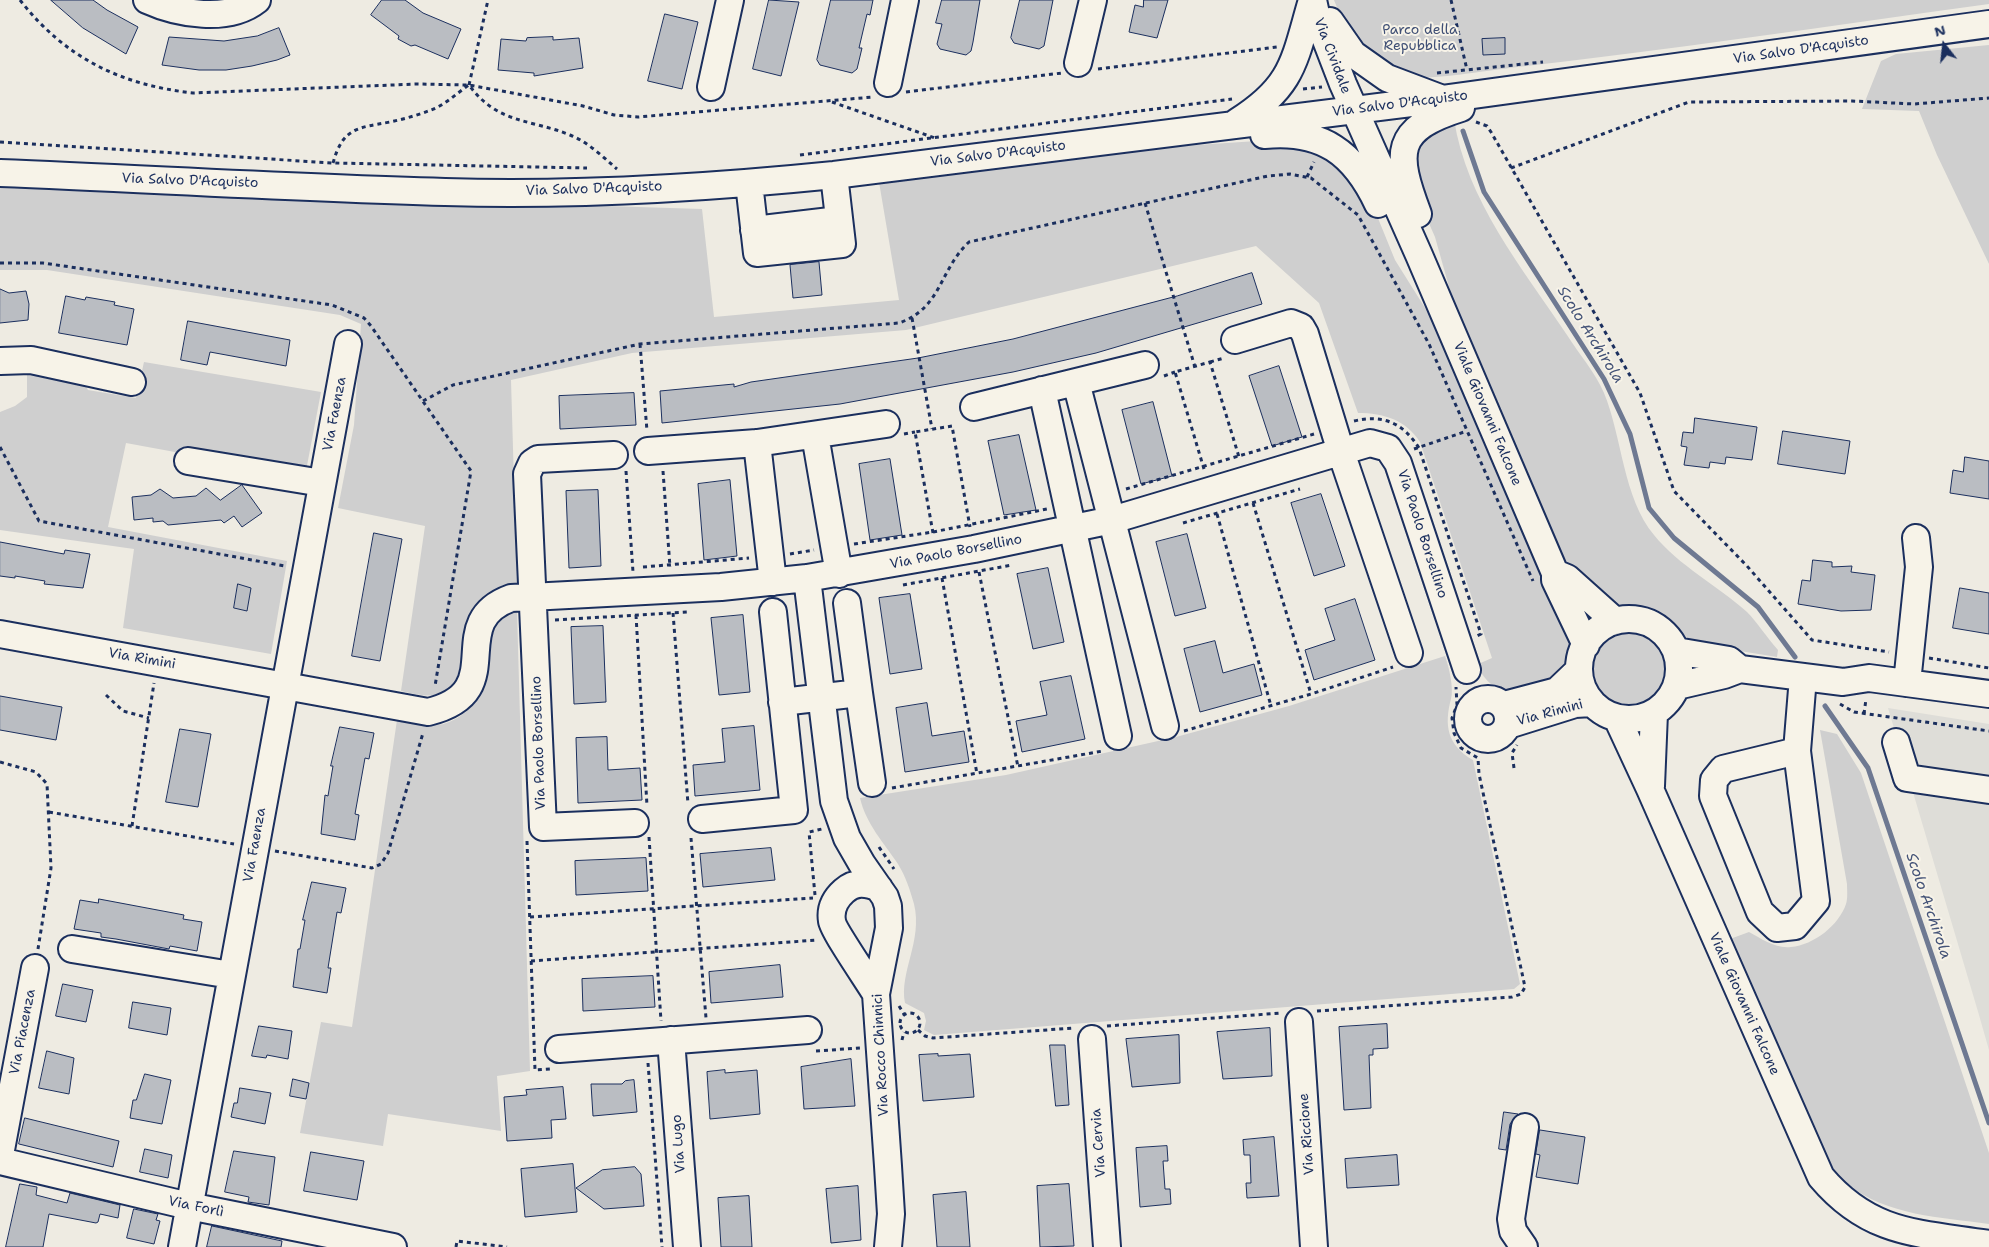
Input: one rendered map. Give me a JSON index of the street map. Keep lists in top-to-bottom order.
{
  "streets": {
    "street": [
      "Via Salvo D'Acquisto",
      "Via Cividale",
      "Via Faenza",
      "Viale Giovanni Falcone",
      "Via Paolo Borsellino",
      "Via Rimini",
      "Via Piacenza",
      "Via Rocco Chinnici",
      "Via Riccione",
      "Via Cervia",
      "Via Lugo",
      "Via Forlì"
    ]
  },
  "crossings": [
    ["Via Salvo D'Acquisto", "Via Cividale"],
    ["Via Salvo D'Acquisto", "Viale Giovanni Falcone"],
    ["Via Cividale", "Viale Giovanni Falcone"],
    ["Via Faenza", "Via Paolo Borsellino"],
    ["Via Faenza", "Via Rimini"],
    ["Via Faenza", "Via Forlì"],
    ["Viale Giovanni Falcone", "Via Rimini"],
    ["Via Paolo Borsellino", "Via Rimini"],
    ["Via Paolo Borsellino", "Via Rocco Chinnici"]
  ],
  "water": ["Scolo Archirola"],
  "parks": ["Parco della Repubblica"],
  "north": "top"
}
